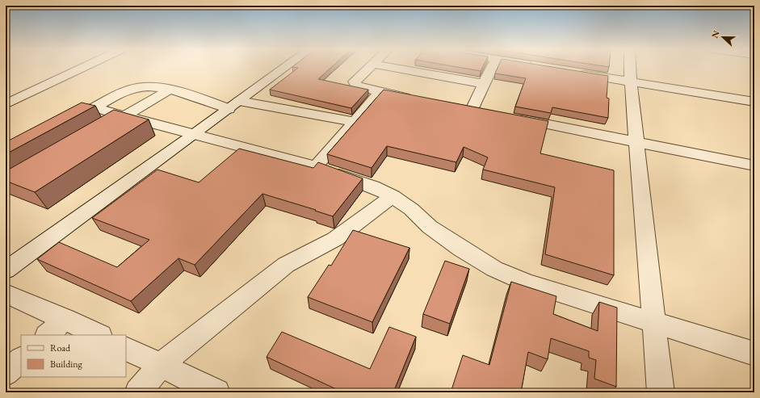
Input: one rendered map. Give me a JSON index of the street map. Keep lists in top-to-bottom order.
{
  "legend": ["Road", "Building"],
  "north": "left"
}
